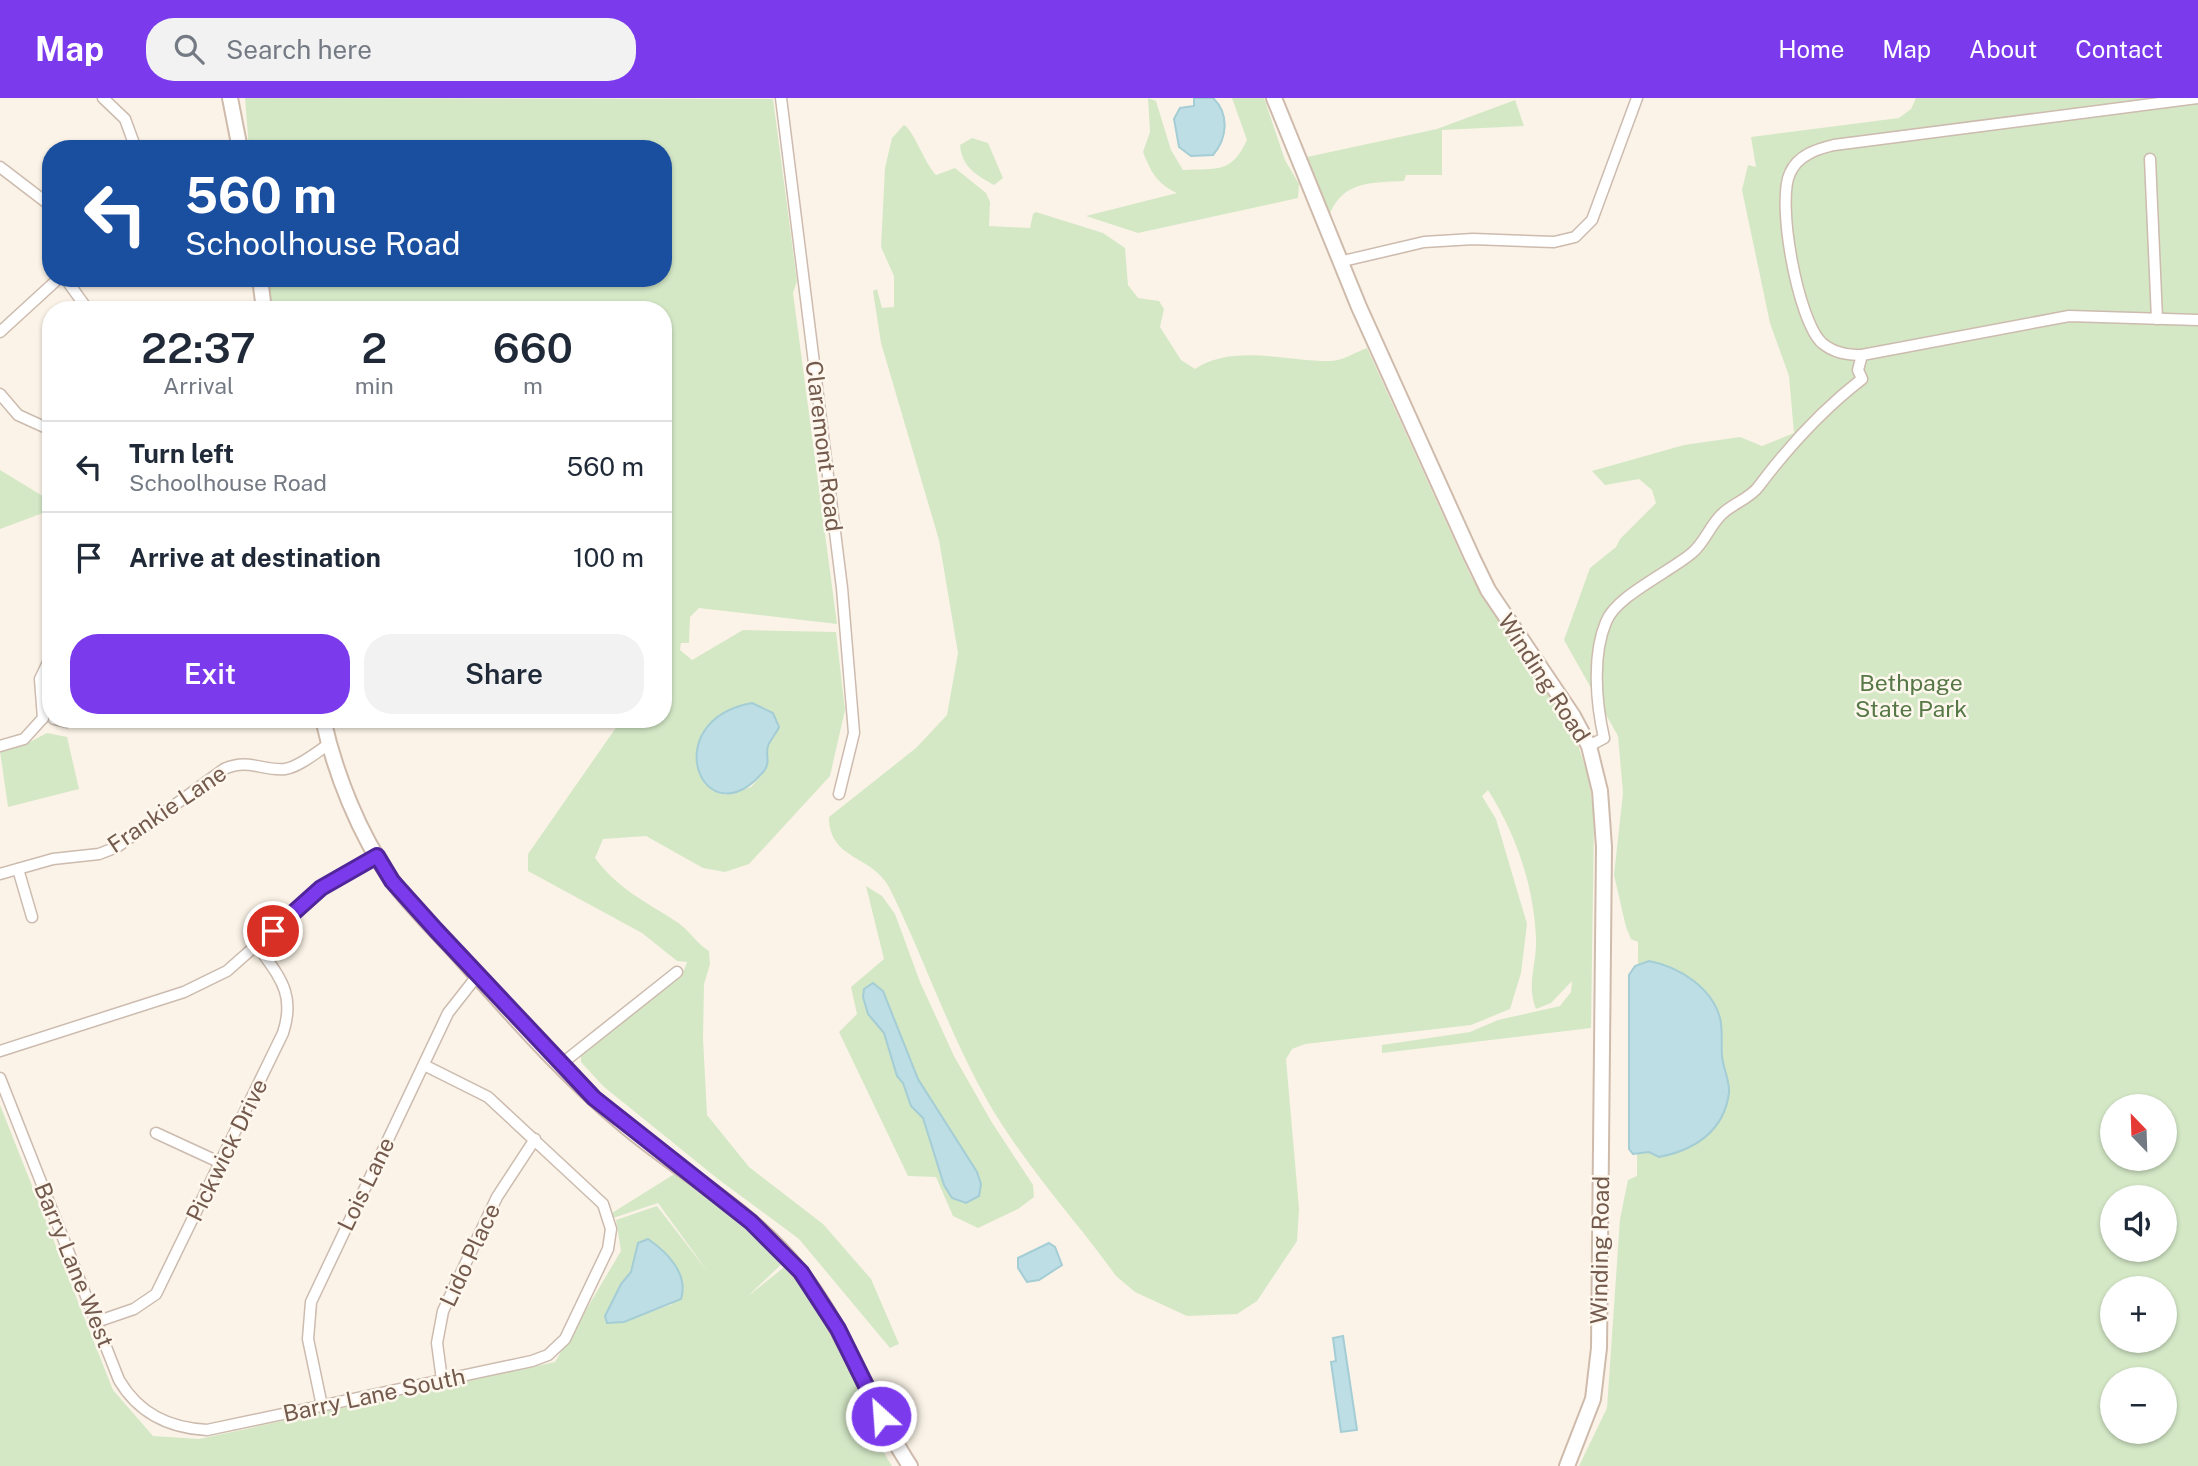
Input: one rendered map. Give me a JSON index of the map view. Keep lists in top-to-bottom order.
{
  "streets": {
    "street": [
      "Claremont Road",
      "Winding Road",
      "Frankie Lane",
      "Pickwick Drive",
      "Lois Lane",
      "Lido Place",
      "Barry Lane West",
      "Barry Lane South"
    ]
  },
  "crossings": [
    ["Pickwick Drive", "Barry Lane West"],
    ["Lois Lane", "Barry Lane South"],
    ["Lido Place", "Barry Lane South"],
    ["Barry Lane West", "Barry Lane South"]
  ],
  "parks": ["Bethpage State Park"],
  "north": "top left",
  "page": {
    "header": "Map",
    "search": "Search here",
    "nav": [
      "Home",
      "Map",
      "About",
      "Contact"
    ],
    "turn": ["560 m", "Schoolhouse Road"],
    "eta": [
      "22:37",
      "Arrival",
      "2",
      "min",
      "660",
      "m"
    ],
    "list": [
      {
        "name": "Turn left",
        "note": "Schoolhouse Road",
        "value": "560 m"
      },
      {
        "name": "Arrive at destination",
        "value": "100 m"
      }
    ],
    "buttons": ["Exit", "Share"],
    "map_buttons": ["+", "−"]
  }
}
